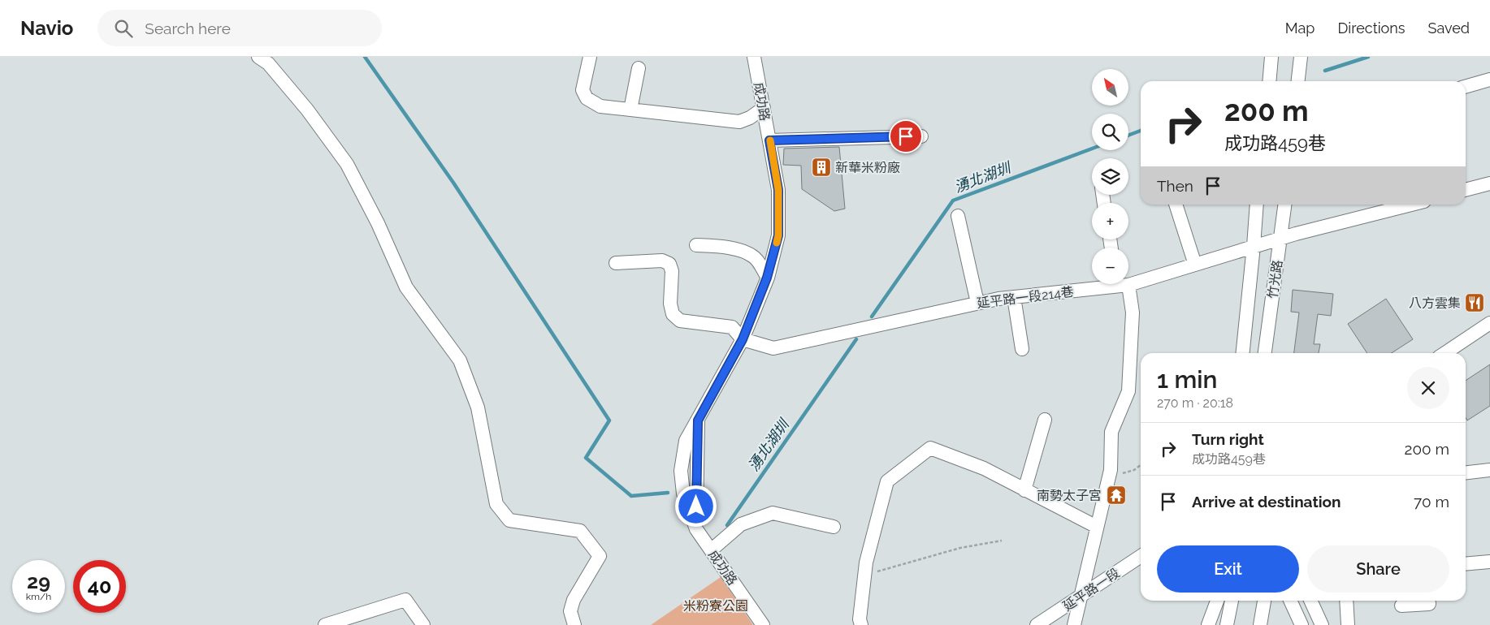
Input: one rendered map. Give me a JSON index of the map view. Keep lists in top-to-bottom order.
{
  "streets": {
    "street": [
      "成功路",
      "竹光路",
      "延平路一段214巷",
      "延平路一段"
    ]
  },
  "crossings": [
    ["成功路", "延平路一段214巷"],
    ["竹光路", "延平路一段214巷"]
  ],
  "water": ["湧北湖圳"],
  "parks": ["米粉寮公園"],
  "places": {
    "building": ["新華米粉廠"],
    "restaurant": ["八方雲集"],
    "temple": ["南勢太子宮"]
  },
  "north": "top left",
  "page": {
    "header": "Navio",
    "search": "Search here",
    "nav": ["Map", "Directions", "Saved"],
    "map_buttons": ["+", "−"],
    "turn": ["200 m", "成功路459巷"],
    "then": "Then",
    "heading": ["1 min", "270 m · 20:18"],
    "list": [
      {
        "name": "Turn right",
        "note": "成功路459巷",
        "value": "200 m"
      },
      {
        "name": "Arrive at destination",
        "value": "70 m"
      }
    ],
    "buttons": ["Exit", "Share"],
    "speed": "29 km/h",
    "limit": "40"
  }
}
